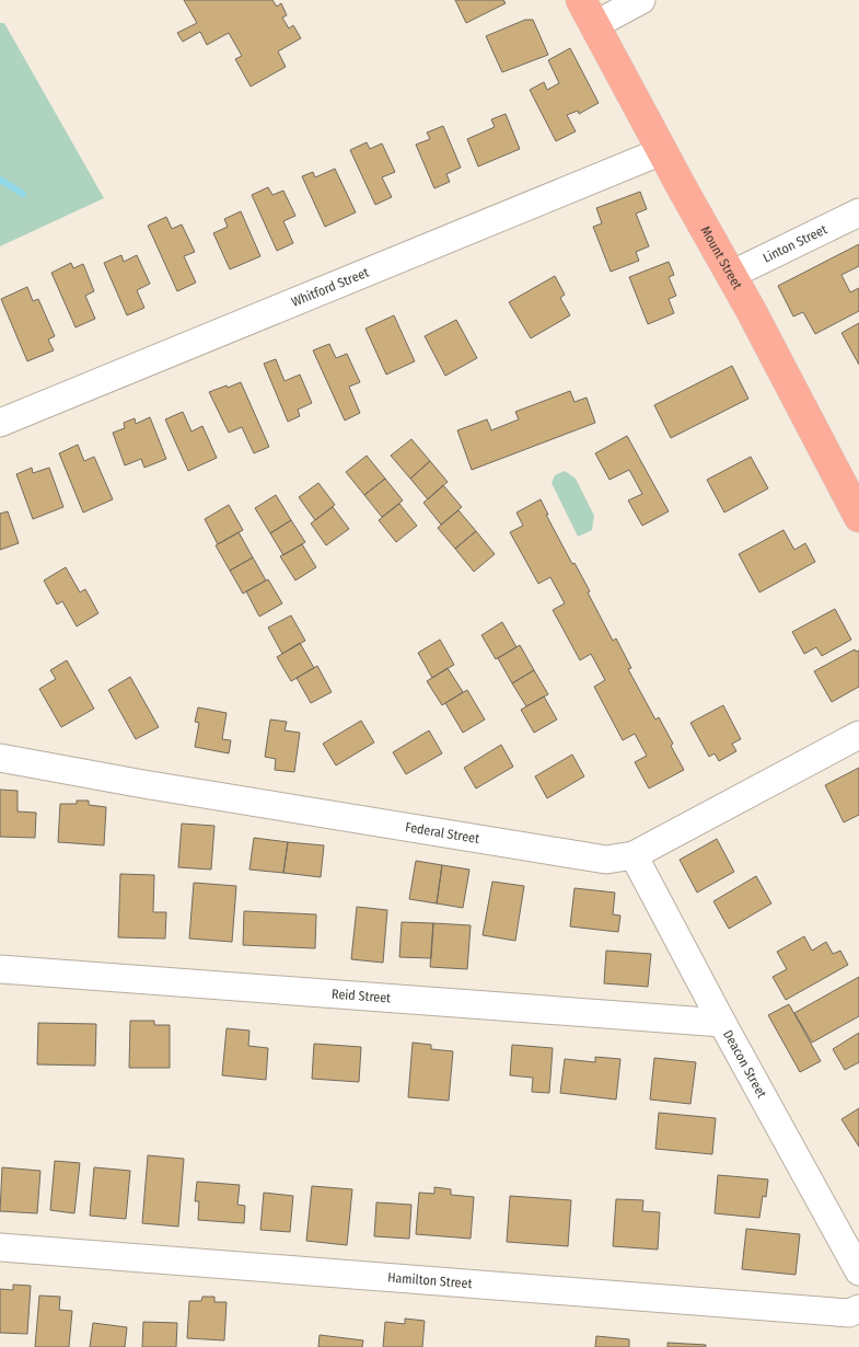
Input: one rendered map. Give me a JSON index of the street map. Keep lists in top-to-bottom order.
{
  "streets": {
    "highway": ["Mount Street"],
    "street": [
      "Linton Street",
      "Whitford Street",
      "Federal Street",
      "Reid Street",
      "Deacon Street",
      "Hamilton Street"
    ]
  },
  "crossings": [
    ["Linton Street", "Mount Street"],
    ["Mount Street", "Whitford Street"],
    ["Federal Street", "Deacon Street"],
    ["Reid Street", "Deacon Street"]
  ]
}
